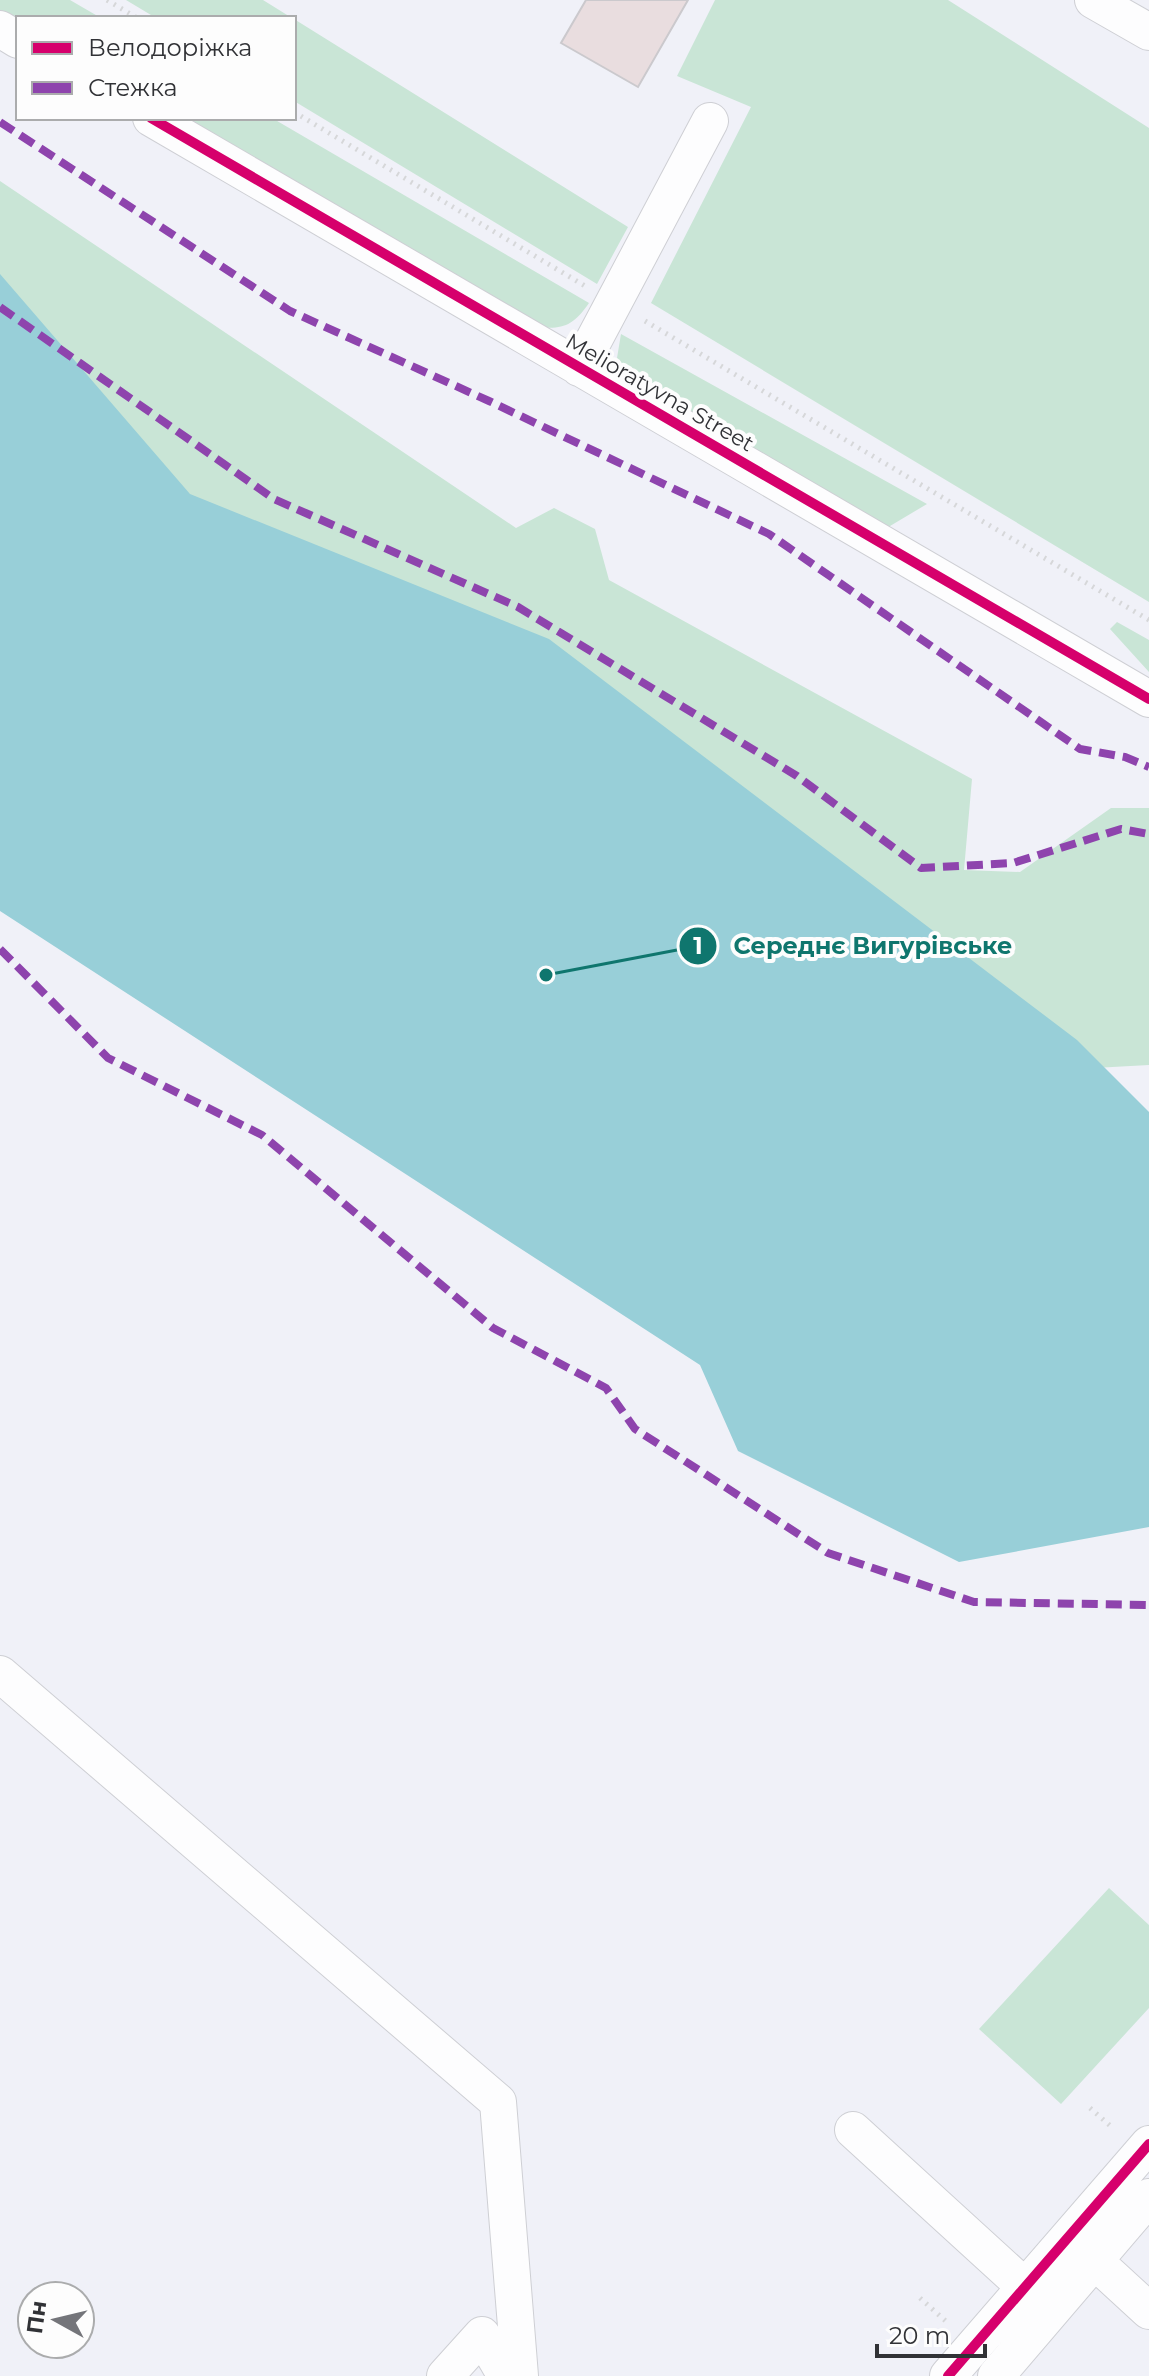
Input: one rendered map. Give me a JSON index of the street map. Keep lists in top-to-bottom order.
{
  "streets": {
    "street": ["Melioratyvna Street"]
  },
  "places": ["Середнє Вигурівське"],
  "legend": ["Велодоріжка", "Стежка"],
  "scale_bar": "20 m",
  "north": "left"
}
